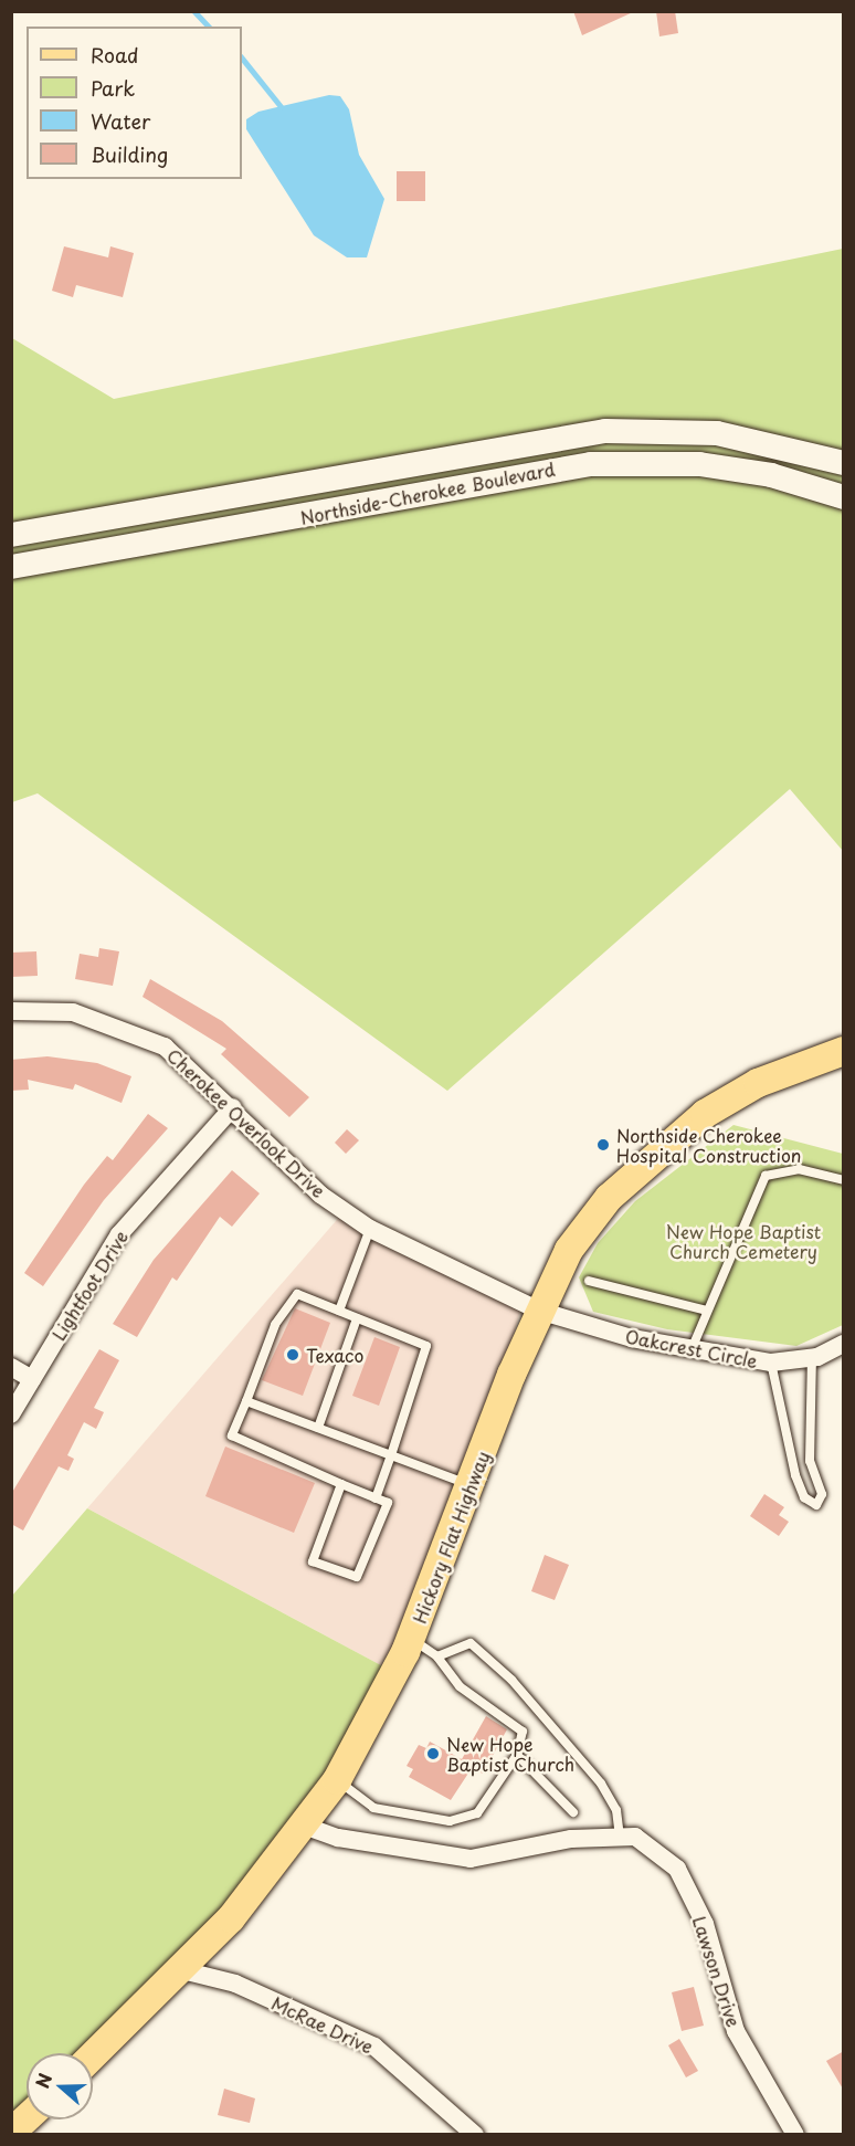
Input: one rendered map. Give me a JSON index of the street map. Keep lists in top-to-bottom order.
{
  "streets": {
    "main road": ["Hickory Flat Highway"],
    "street": [
      "Northside-Cherokee Boulevard",
      "Cherokee Overlook Drive",
      "Lightfoot Drive",
      "Oakcrest Circle",
      "Lawson Drive",
      "McRae Drive"
    ]
  },
  "crossings": [
    ["Cherokee Overlook Drive", "Lightfoot Drive"],
    ["Cherokee Overlook Drive", "Oakcrest Circle"],
    ["Cherokee Overlook Drive", "Hickory Flat Highway"],
    ["Oakcrest Circle", "Hickory Flat Highway"],
    ["Hickory Flat Highway", "Lawson Drive"],
    ["Hickory Flat Highway", "McRae Drive"]
  ],
  "parks": ["New Hope Baptist Church Cemetery"],
  "places": ["Northside Cherokee Hospital Construction", "Texaco", "New Hope Baptist Church"],
  "legend": [
    "Road",
    "Park",
    "Water",
    "Building"
  ],
  "north": "left"
}
